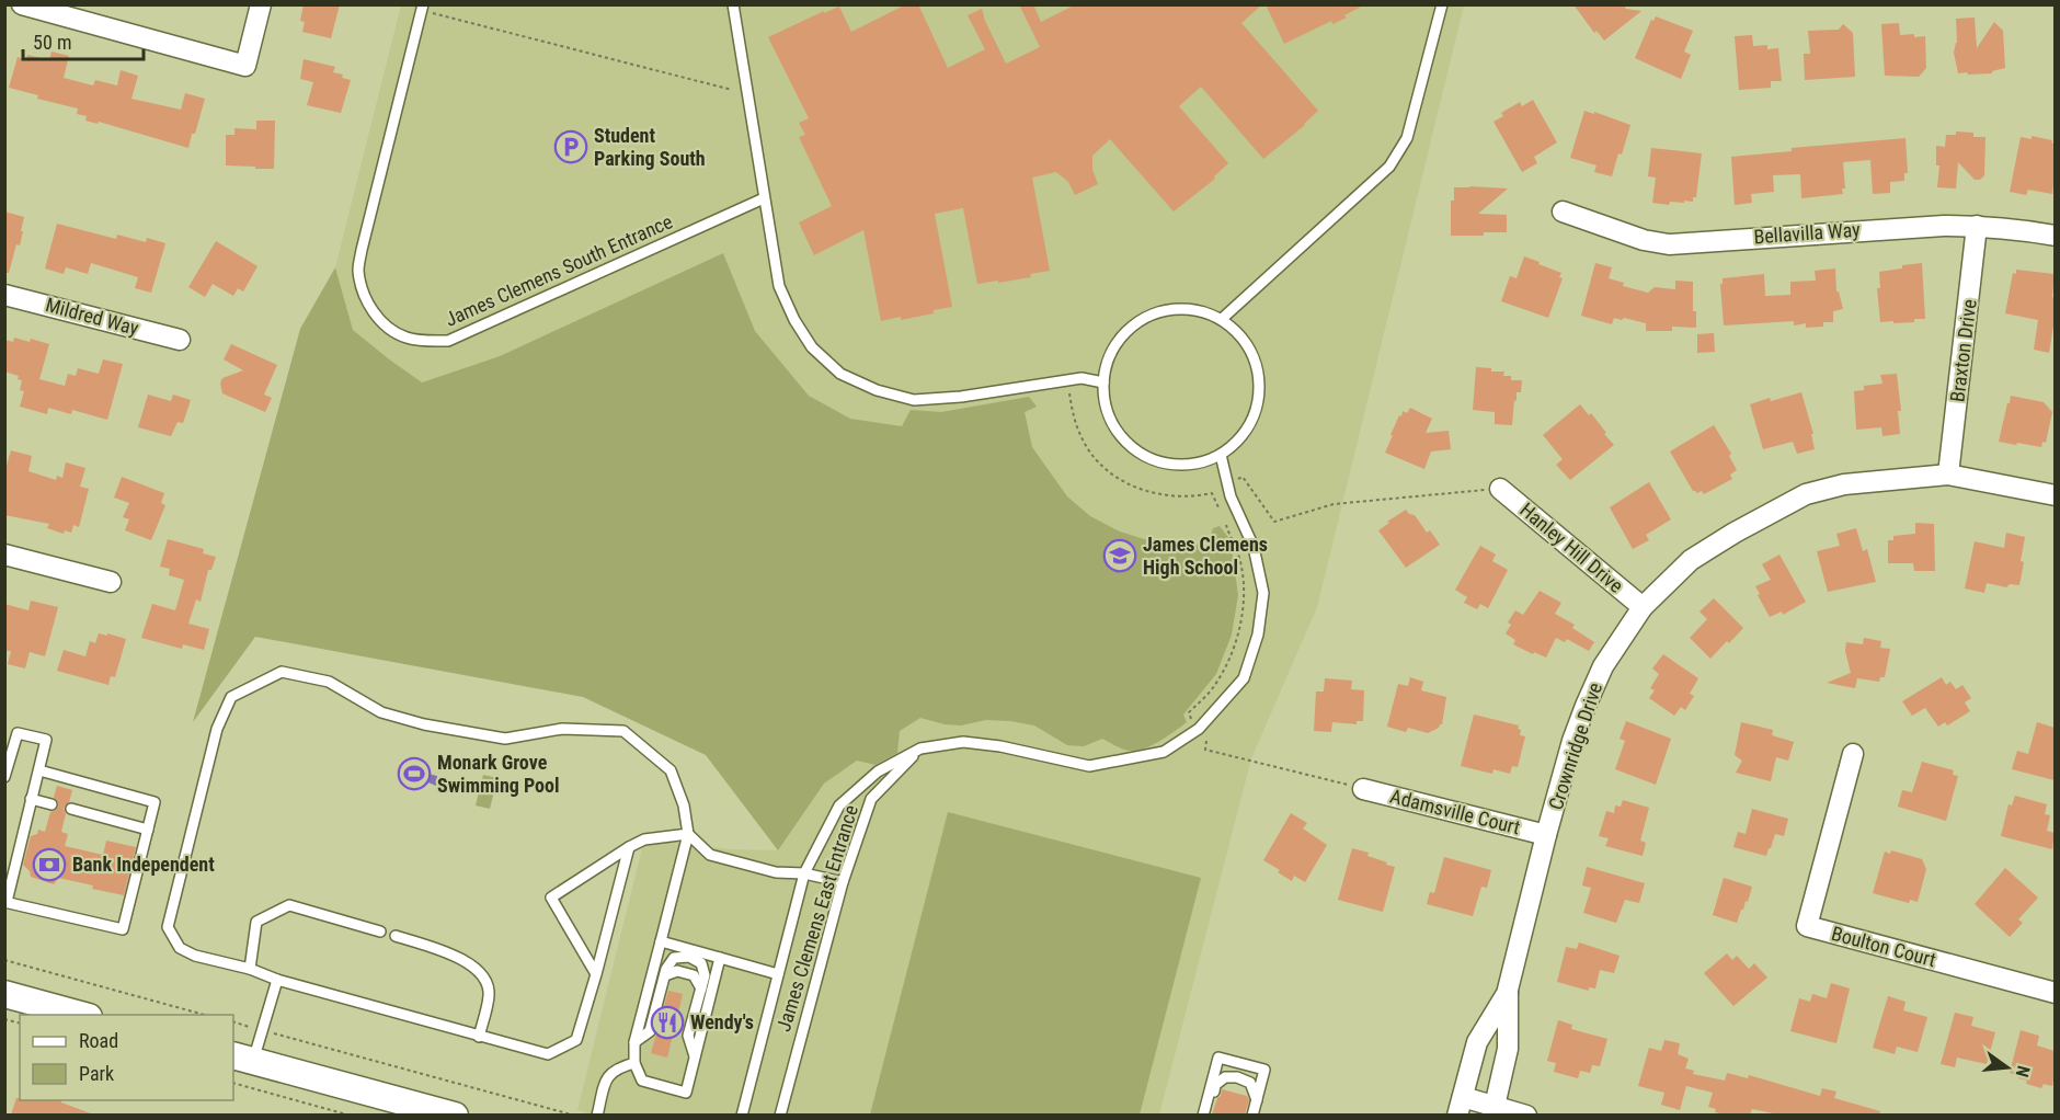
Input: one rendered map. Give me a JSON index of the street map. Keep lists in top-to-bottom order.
{
  "streets": {
    "street": [
      "Bellavilla Way",
      "Mildred Way",
      "Braxton Drive",
      "Hanley Hill Drive",
      "Crownridge Drive",
      "Adamsville Court",
      "Boulton Court"
    ],
    "lane": ["James Clemens South Entrance", "James Clemens East Entrance"]
  },
  "crossings": [
    ["Bellavilla Way", "Braxton Drive"],
    ["Braxton Drive", "Crownridge Drive"],
    ["Hanley Hill Drive", "Crownridge Drive"],
    ["Crownridge Drive", "Adamsville Court"]
  ],
  "places": {
    "parking": ["Student Parking South"],
    "school or university": ["James Clemens High School"],
    "sports": ["Monark Grove Swimming Pool"],
    "bank": ["Bank Independent"],
    "restaurant": ["Wendy's"]
  },
  "legend": ["Road", "Park"],
  "scale_bar": "50 m",
  "north": "right"
}
